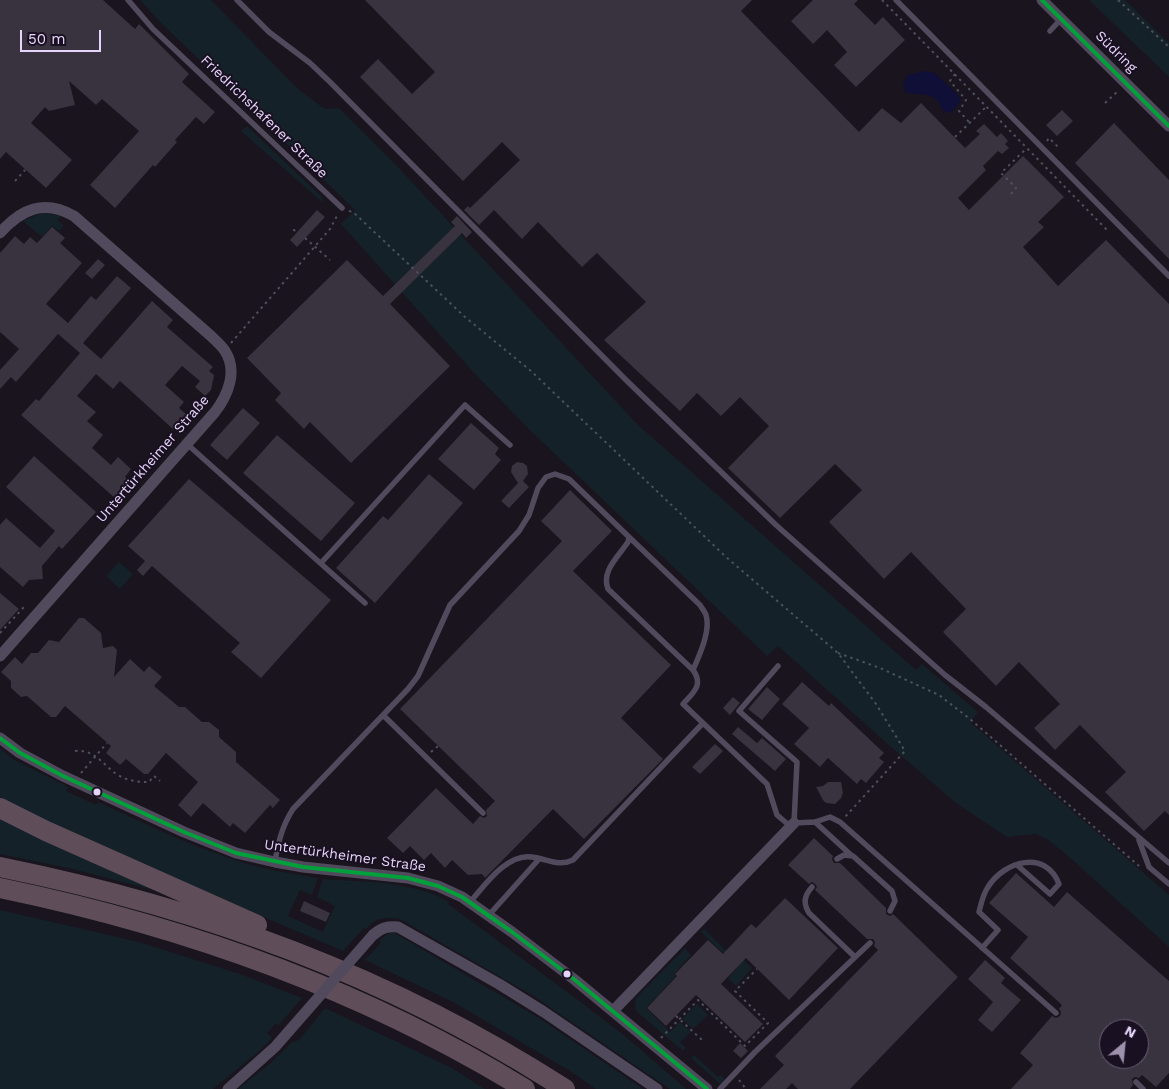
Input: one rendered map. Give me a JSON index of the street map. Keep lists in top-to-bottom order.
{
  "streets": {
    "street": ["Südring", "Untertürkheimer Straße"],
    "lane": ["Friedrichshafener Straße"]
  },
  "scale_bar": "50 m",
  "north": "top right"
}
